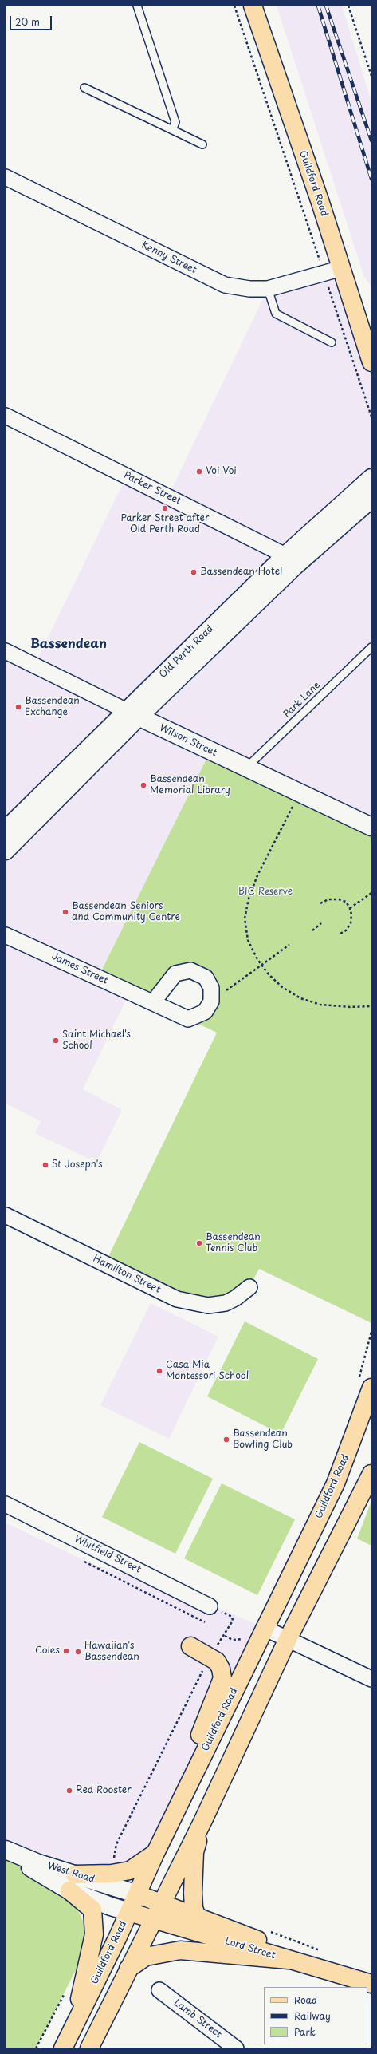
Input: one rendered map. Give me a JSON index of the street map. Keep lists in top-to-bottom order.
{
  "streets": {
    "main road": ["Guildford Road", "Lord Street"],
    "street": [
      "Kenny Street",
      "Parker Street",
      "Old Perth Road",
      "Wilson Street",
      "James Street",
      "Hamilton Street",
      "Whitfield Street",
      "West Road",
      "Lamb Street"
    ],
    "lane": ["Park Lane"]
  },
  "crossings": [
    ["Guildford Road", "Kenny Street"],
    ["Guildford Road", "West Road"],
    ["Guildford Road", "Lord Street"],
    ["Parker Street", "Old Perth Road"],
    ["Old Perth Road", "Wilson Street"],
    ["Park Lane", "Wilson Street"],
    ["West Road", "Lord Street"]
  ],
  "districts": ["Bassendean"],
  "parks": ["BIC Reserve"],
  "places": [
    "Voi Voi",
    "Parker Street after Old Perth Road",
    "Bassendean Hotel",
    "Bassendean Exchange",
    "Bassendean Memorial Library",
    "Bassendean Seniors and Community Centre",
    "Saint Michael's School",
    "St Joseph's",
    "Bassendean Tennis Club",
    "Casa Mia Montessori School",
    "Bassendean Bowling Club",
    "Coles",
    "Hawaiian's Bassendean",
    "Red Rooster"
  ],
  "legend": ["Road", "Railway", "Park"],
  "scale_bar": "20 m"
}
